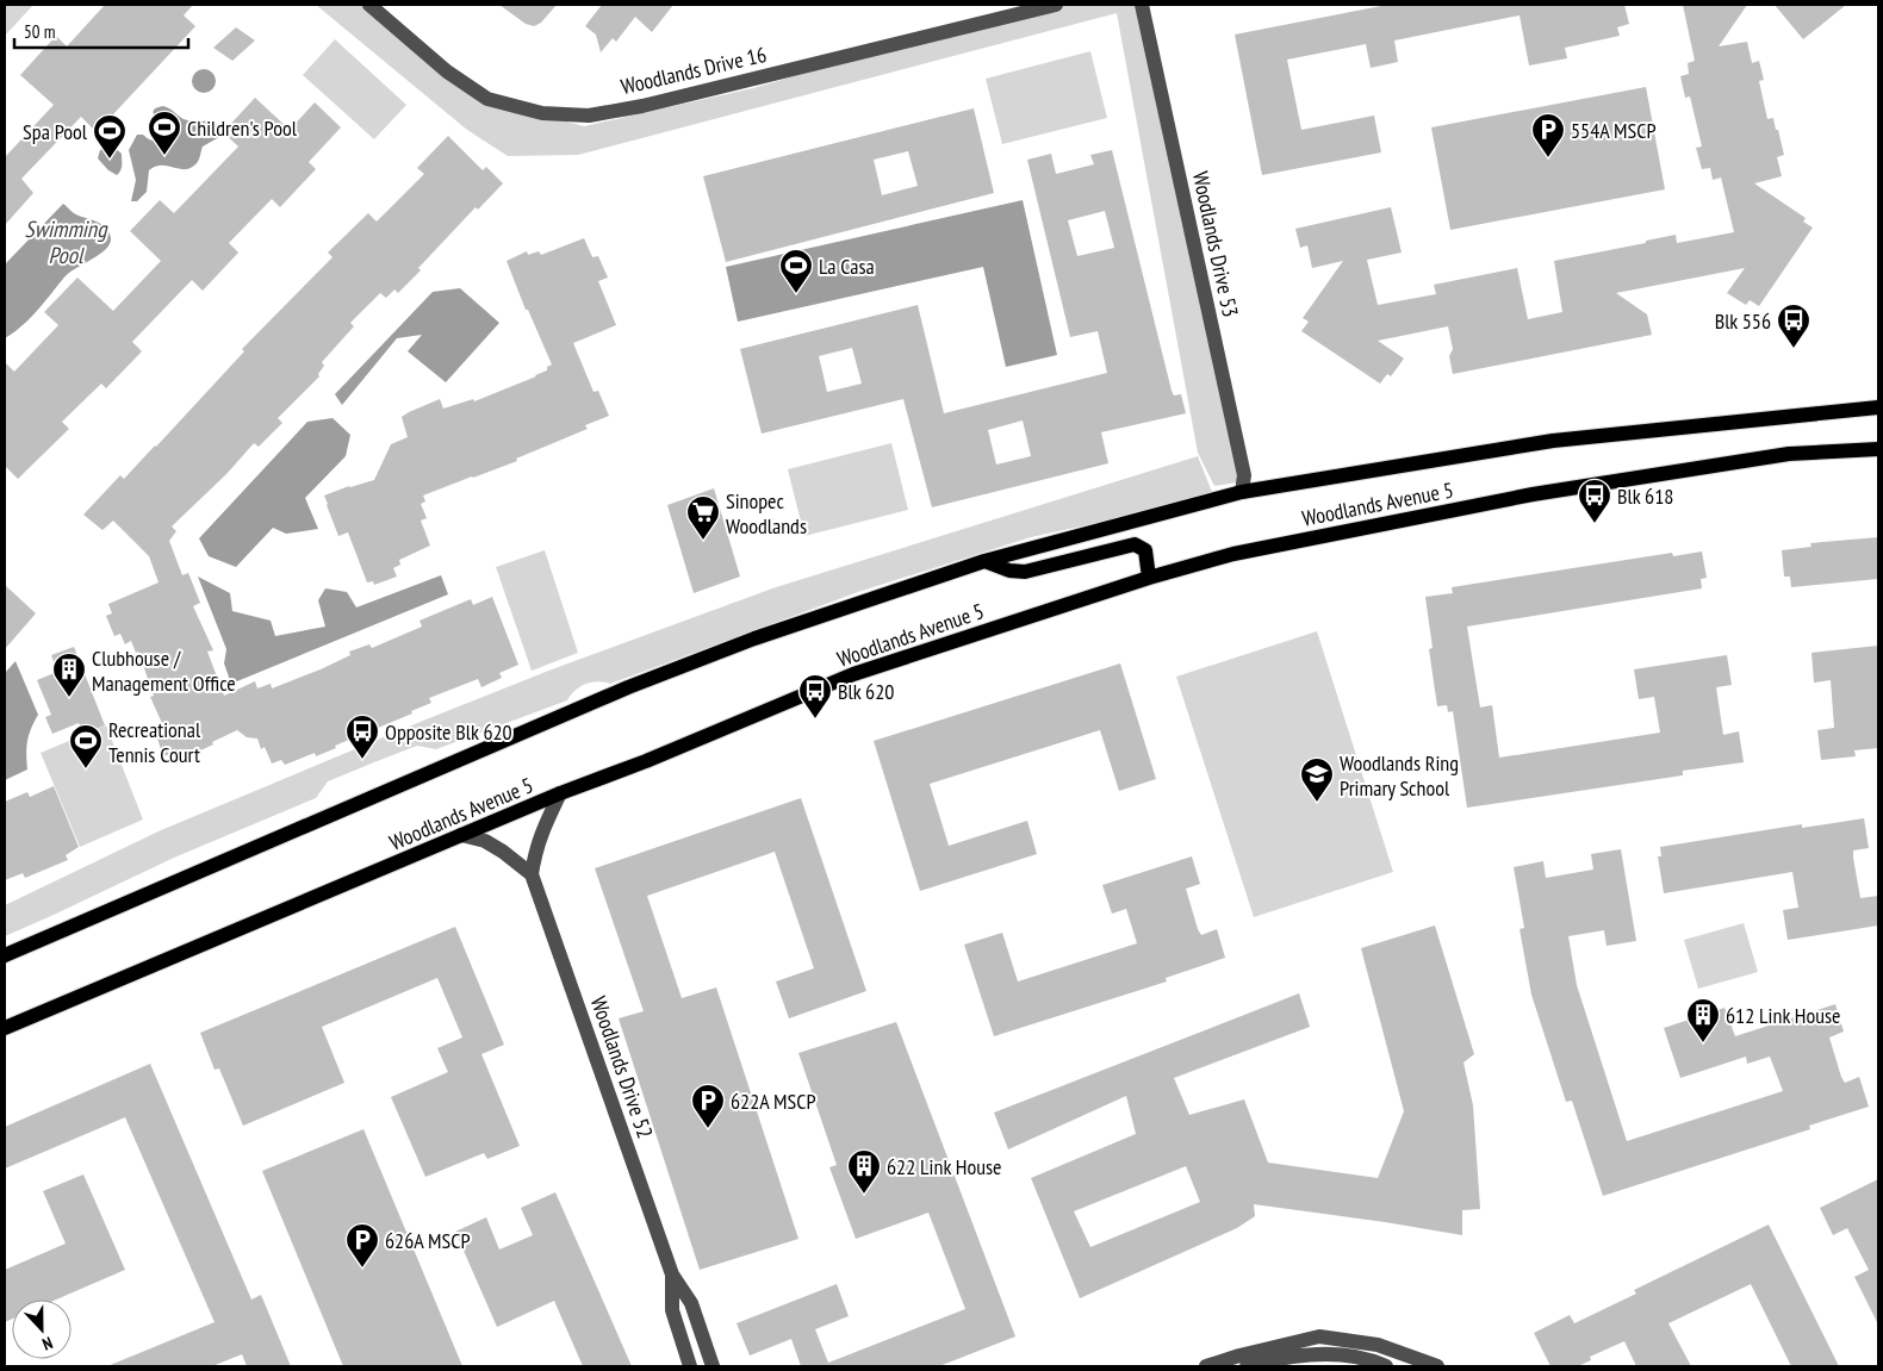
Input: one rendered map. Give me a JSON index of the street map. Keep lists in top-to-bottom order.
{
  "streets": {
    "main road": ["Woodlands Avenue 5"],
    "street": ["Woodlands Drive 16", "Woodlands Drive 53", "Woodlands Drive 52"]
  },
  "crossings": [
    ["Woodlands Drive 53", "Woodlands Avenue 5"]
  ],
  "water": ["Swimming Pool"],
  "places": {
    "sports": [
      "Children's Pool",
      "Spa Pool",
      "La Casa",
      "Recreational Tennis Court"
    ],
    "parking": ["554A MSCP", "622A MSCP", "626A MSCP"],
    "bus stop": [
      "Blk 556",
      "Blk 618",
      "Blk 620",
      "Opposite Blk 620"
    ],
    "supermarket": ["Sinopec Woodlands"],
    "building": ["Clubhouse / Management Office", "612 Link House", "622 Link House"],
    "school or university": ["Woodlands Ring Primary School"]
  },
  "scale_bar": "50 m",
  "north": "bottom"
}
